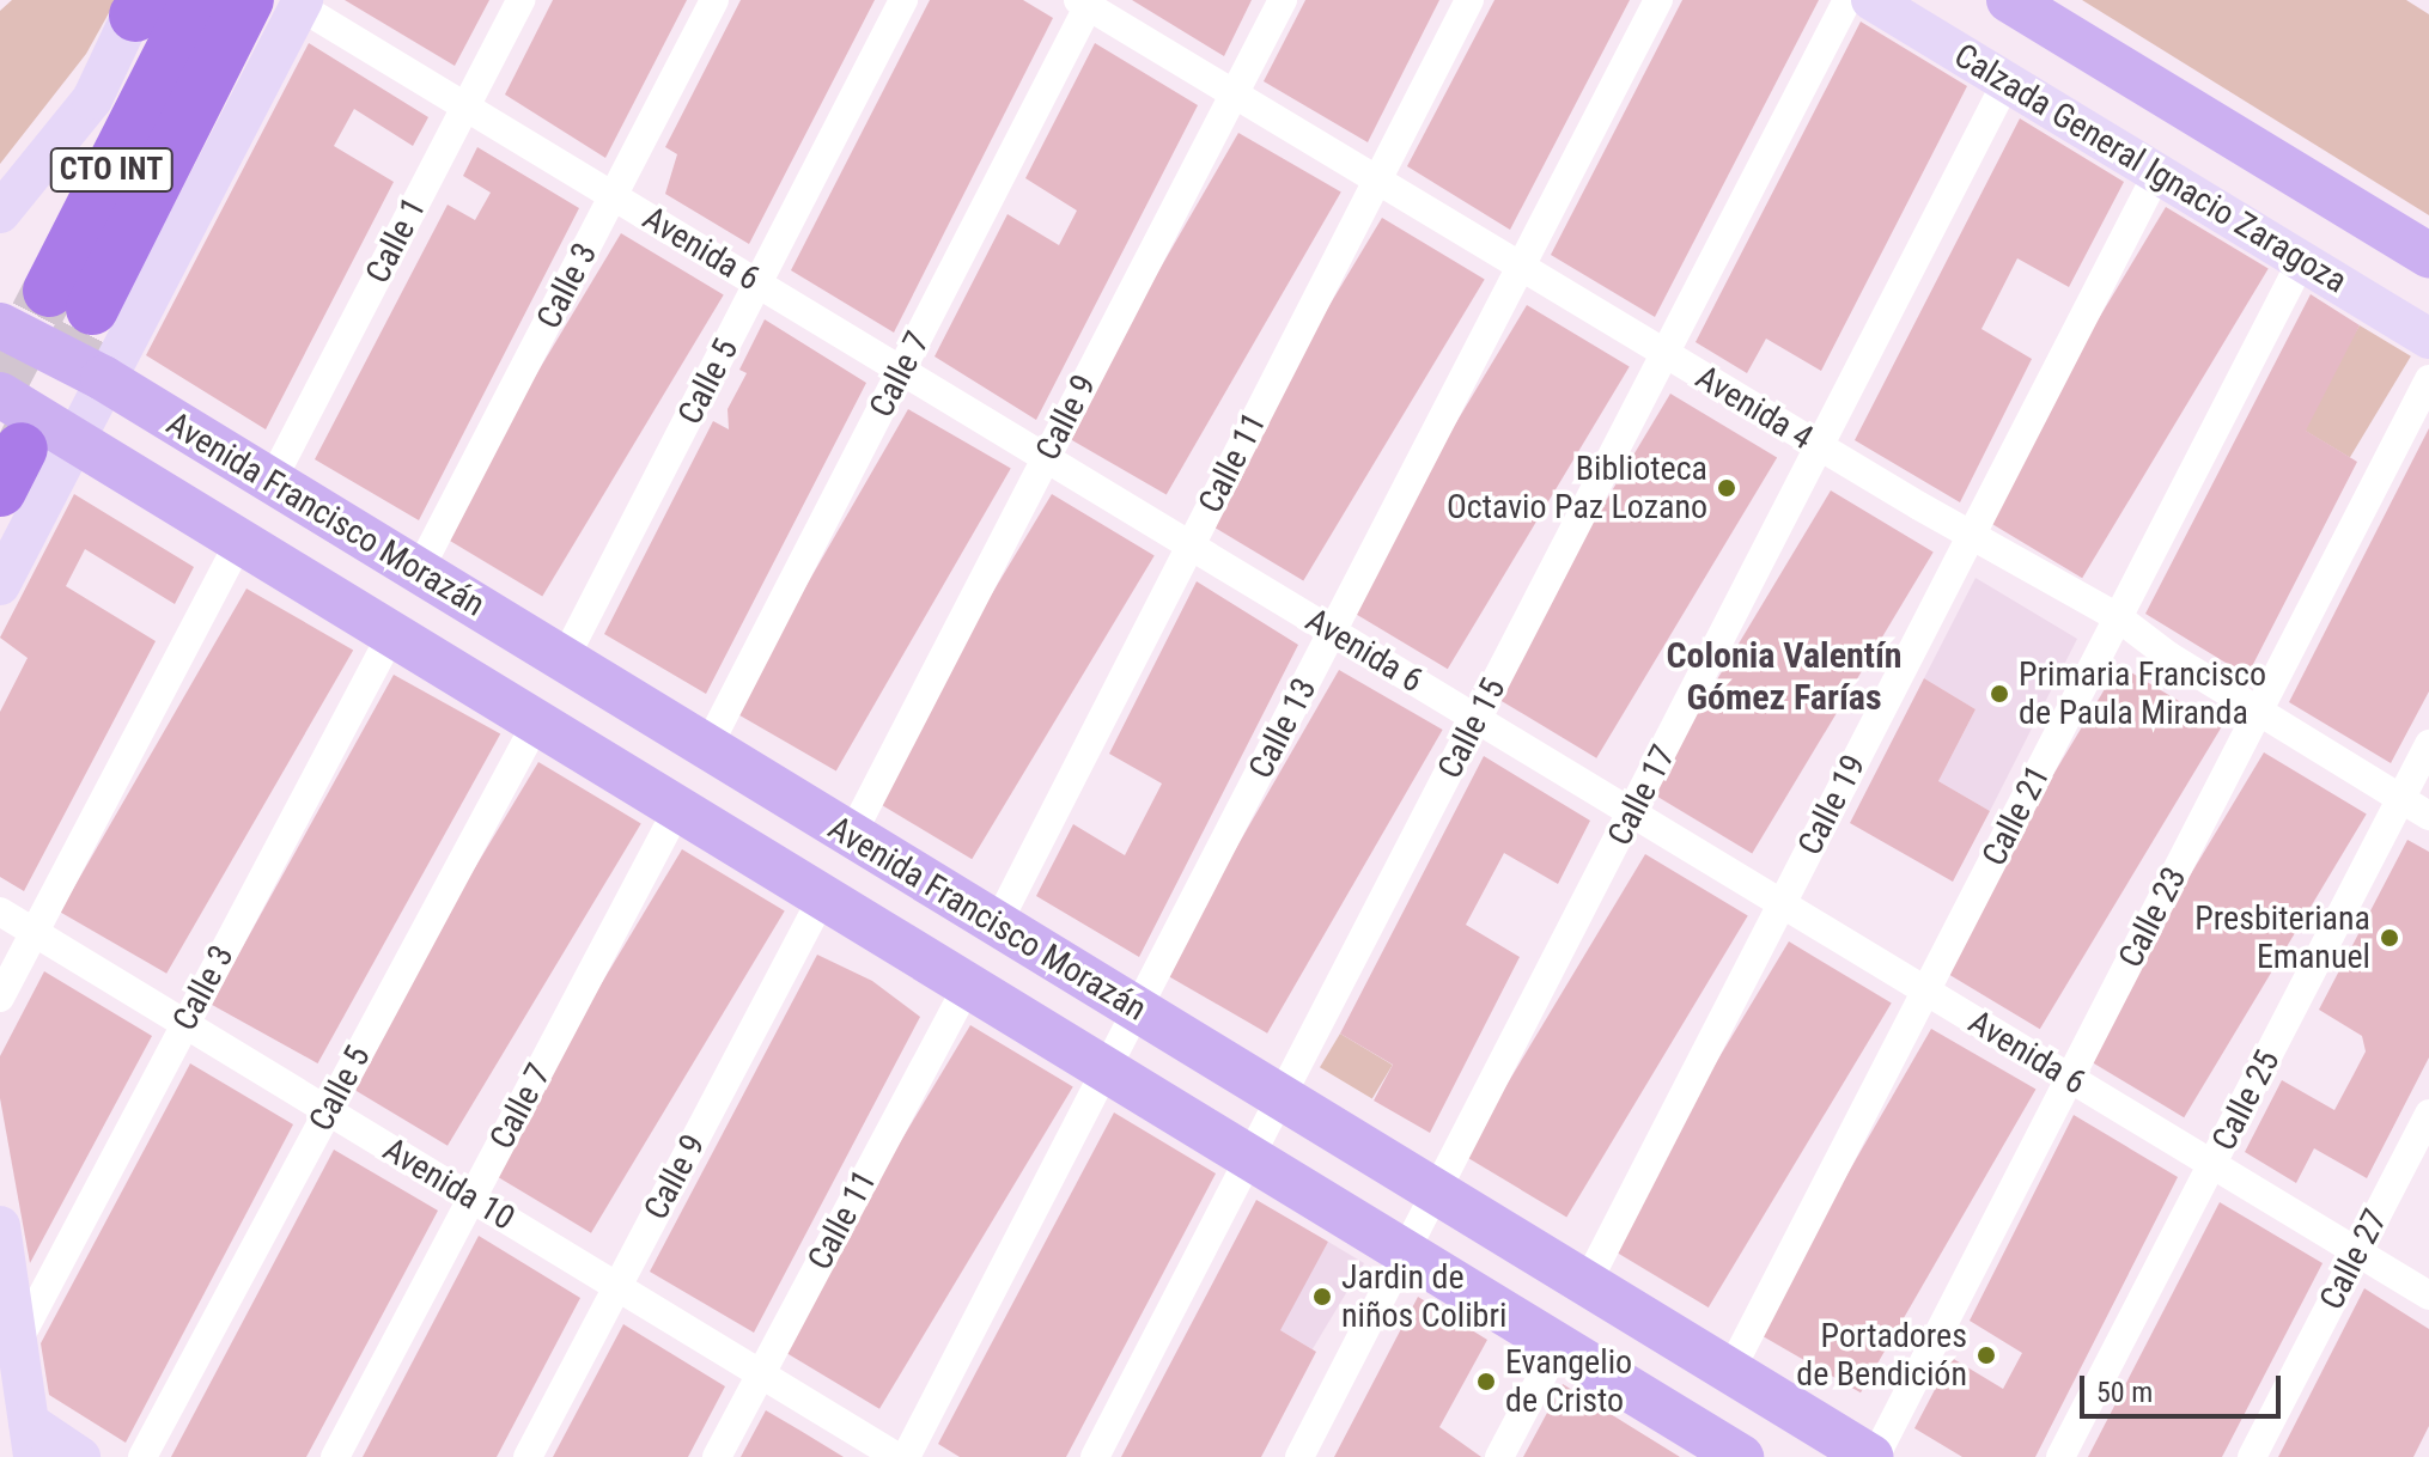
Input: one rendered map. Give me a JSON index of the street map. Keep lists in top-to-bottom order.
{
  "streets": {
    "highway": ["CTO INT"],
    "main road": ["Calzada General Ignacio Zaragoza", "Avenida Francisco Morazán"],
    "street": [
      "Calle 1",
      "Avenida 6",
      "Calle 3",
      "Calle 7",
      "Calle 5",
      "Avenida 4",
      "Calle 9",
      "Calle 11",
      "Calle 13",
      "Calle 15",
      "Calle 17",
      "Calle 19",
      "Calle 21",
      "Calle 23",
      "Calle 25",
      "Avenida 10",
      "Calle 27"
    ]
  },
  "crossings": [
    ["Calzada General Ignacio Zaragoza", "Calle 17"],
    ["Calzada General Ignacio Zaragoza", "Calle 19"],
    ["Calzada General Ignacio Zaragoza", "Calle 21"],
    ["CTO INT", "Avenida 6"],
    ["CTO INT", "Avenida Francisco Morazán"],
    ["Calle 1", "Avenida 6"],
    ["Calle 1", "Avenida Francisco Morazán"],
    ["Avenida 6", "Calle 3"],
    ["Avenida 6", "Calle 7"],
    ["Avenida 6", "Calle 5"],
    ["Avenida 6", "Calle 9"],
    ["Avenida 6", "Calle 11"],
    ["Avenida 6", "Calle 13"],
    ["Avenida 6", "Calle 15"],
    ["Avenida 6", "Calle 17"],
    ["Avenida 6", "Calle 19"],
    ["Avenida 6", "Calle 21"],
    ["Avenida 6", "Calle 23"],
    ["Avenida 6", "Calle 25"],
    ["Avenida 6", "Calle 27"],
    ["Calle 3", "Avenida Francisco Morazán"],
    ["Calle 3", "Avenida 10"],
    ["Calle 7", "Avenida 4"],
    ["Calle 7", "Avenida Francisco Morazán"],
    ["Calle 7", "Avenida 10"],
    ["Calle 5", "Avenida Francisco Morazán"],
    ["Calle 5", "Avenida 10"],
    ["Avenida 4", "Calle 9"],
    ["Avenida 4", "Calle 11"],
    ["Avenida 4", "Calle 13"],
    ["Avenida 4", "Calle 15"],
    ["Avenida 4", "Calle 17"],
    ["Avenida 4", "Calle 19"],
    ["Avenida 4", "Calle 21"],
    ["Avenida 4", "Calle 23"],
    ["Avenida 4", "Calle 25"],
    ["Calle 9", "Avenida Francisco Morazán"],
    ["Calle 9", "Avenida 10"],
    ["Calle 11", "Avenida Francisco Morazán"],
    ["Calle 11", "Avenida 10"],
    ["Avenida Francisco Morazán", "Calle 13"],
    ["Avenida Francisco Morazán", "Calle 15"],
    ["Avenida Francisco Morazán", "Calle 17"],
    ["Avenida Francisco Morazán", "Calle 19"],
    ["Avenida Francisco Morazán", "Calle 21"],
    ["Avenida Francisco Morazán", "Calle 23"]
  ],
  "districts": ["Colonia Valentín Gómez Farías"],
  "places": [
    "Biblioteca Octavio Paz Lozano",
    "Primaria Francisco de Paula Miranda",
    "Presbiteriana Emanuel",
    "Jardin de niños Colibri",
    "Portadores de Bendición",
    "Evangelio de Cristo"
  ],
  "scale_bar": "50 m"
}
